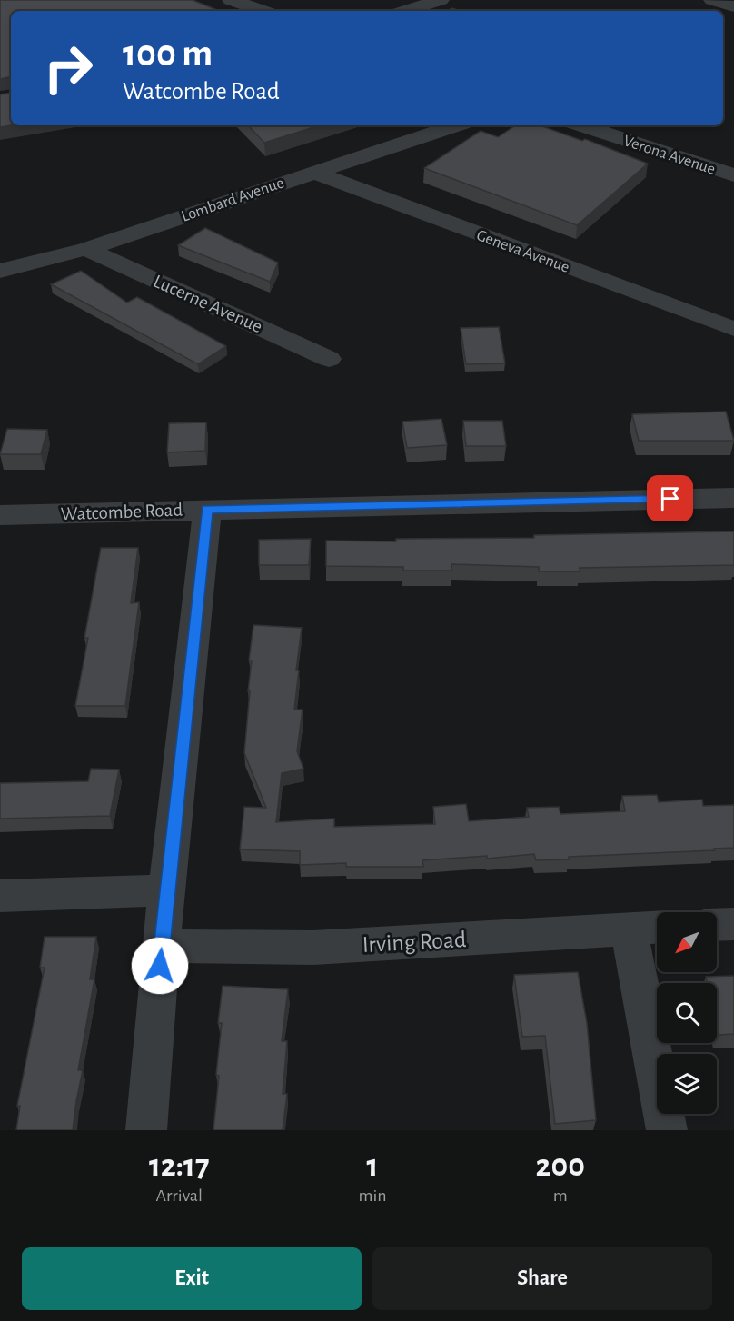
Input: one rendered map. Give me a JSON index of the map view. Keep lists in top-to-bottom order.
{
  "streets": {
    "street": [
      "Verona Avenue",
      "Lombard Avenue",
      "Geneva Avenue",
      "Lucerne Avenue",
      "Watcombe Road",
      "Irving Road"
    ]
  },
  "crossings": [
    ["Lombard Avenue", "Geneva Avenue"],
    ["Lombard Avenue", "Lucerne Avenue"]
  ],
  "north": "bottom left",
  "page": {
    "turn": ["100 m", "Watcombe Road"],
    "eta": [
      "12:17",
      "Arrival",
      "1",
      "min",
      "200",
      "m"
    ],
    "buttons": ["Exit", "Share"]
  }
}
